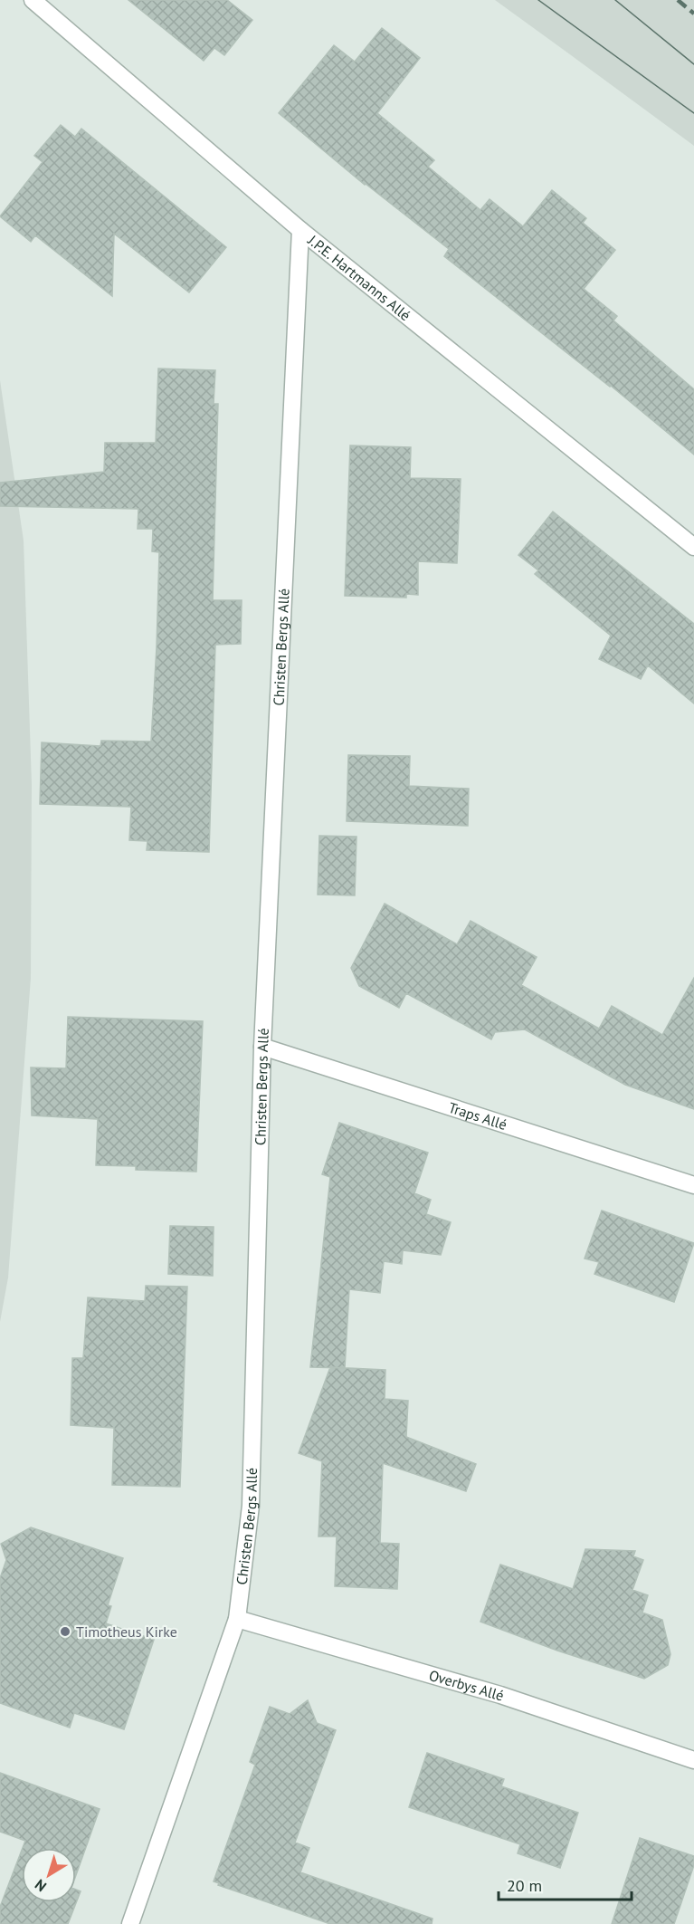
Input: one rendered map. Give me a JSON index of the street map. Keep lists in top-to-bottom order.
{
  "streets": {
    "street": [
      "J.P.E. Hartmanns Allé",
      "Christen Bergs Allé",
      "Traps Allé",
      "Overbys Allé"
    ]
  },
  "crossings": [
    ["J.P.E. Hartmanns Allé", "Christen Bergs Allé"],
    ["Christen Bergs Allé", "Traps Allé"],
    ["Christen Bergs Allé", "Overbys Allé"]
  ],
  "places": ["Timotheus Kirke"],
  "scale_bar": "20 m",
  "north": "bottom left"
}
